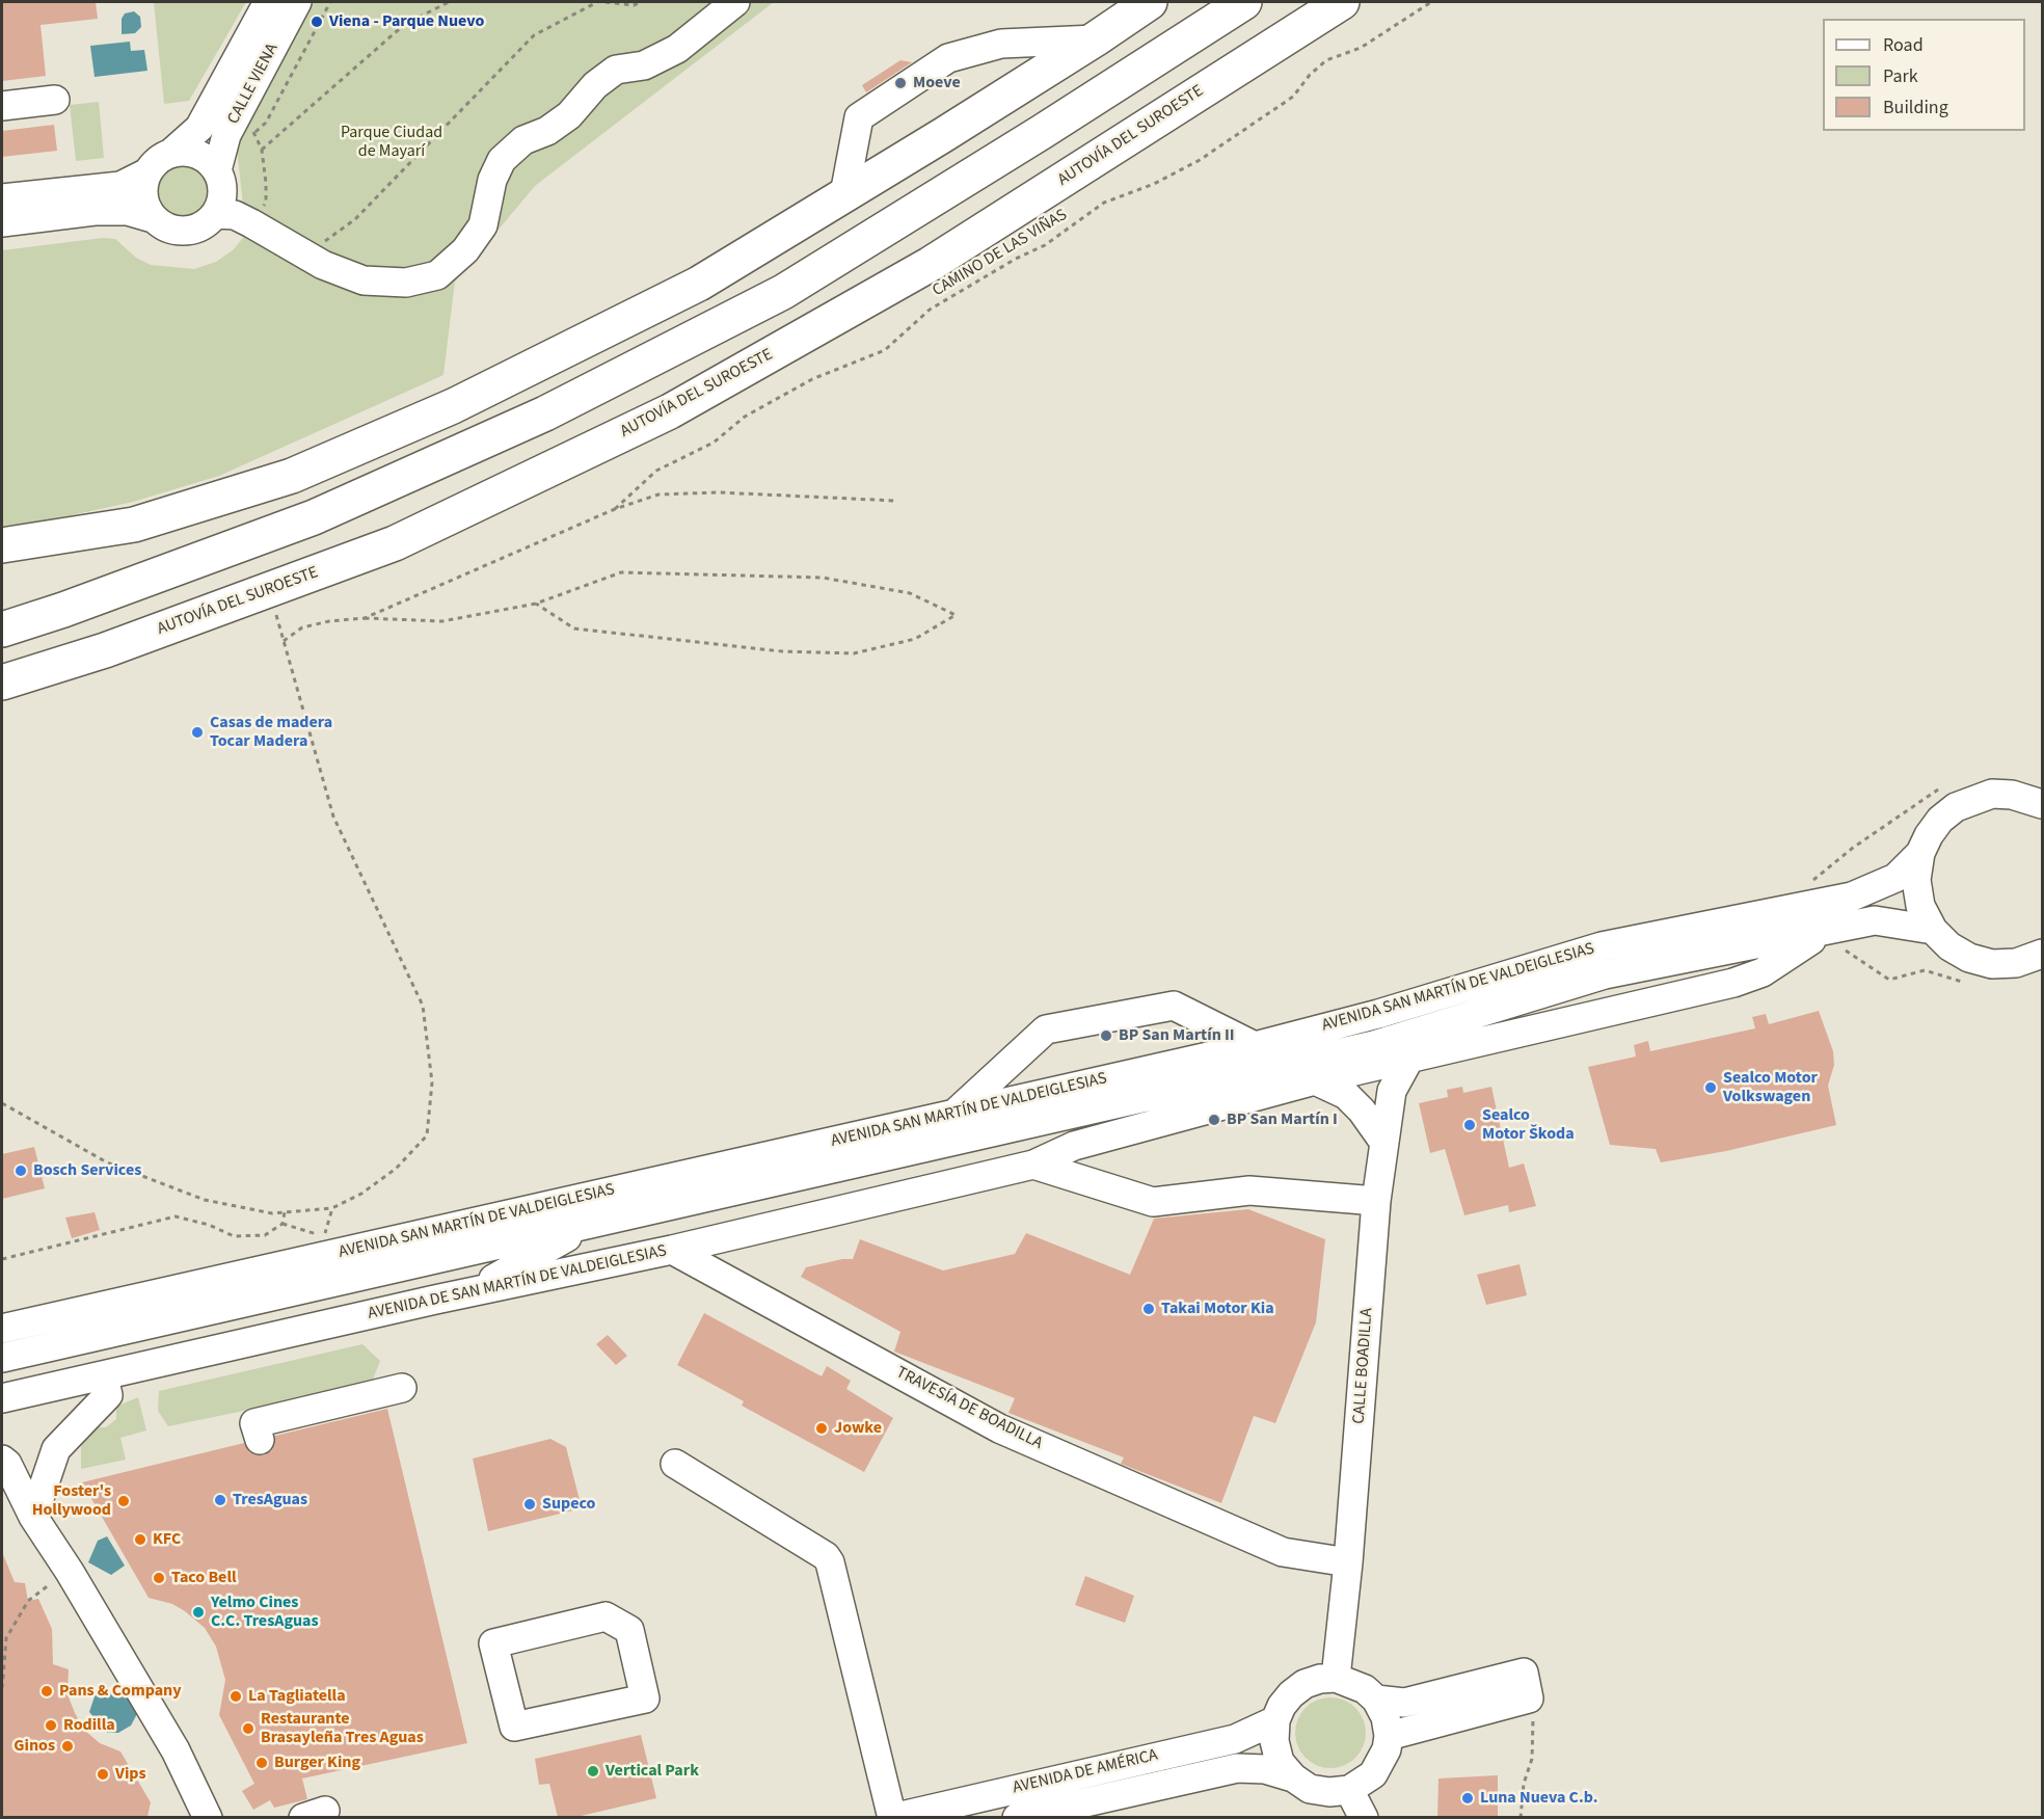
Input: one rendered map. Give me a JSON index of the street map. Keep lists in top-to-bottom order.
{
  "streets": {
    "highway": ["AUTOVÍA DEL SUROESTE"],
    "street": [
      "CALLE VIENA",
      "AVENIDA SAN MARTÍN DE VALDEIGLESIAS",
      "AVENIDA DE SAN MARTÍN DE VALDEIGLESIAS",
      "CALLE BOADILLA",
      "TRAVESÍA DE BOADILLA",
      "AVENIDA DE AMÉRICA"
    ],
    "path": ["CAMINO DE LAS VIÑAS"]
  },
  "crossings": [
    ["AVENIDA SAN MARTÍN DE VALDEIGLESIAS", "AVENIDA DE SAN MARTÍN DE VALDEIGLESIAS"],
    ["AVENIDA DE SAN MARTÍN DE VALDEIGLESIAS", "CALLE BOADILLA"],
    ["AVENIDA DE SAN MARTÍN DE VALDEIGLESIAS", "TRAVESÍA DE BOADILLA"],
    ["CALLE BOADILLA", "TRAVESÍA DE BOADILLA"],
    ["CALLE BOADILLA", "AVENIDA DE AMÉRICA"]
  ],
  "parks": ["Parque Ciudad de Mayarí"],
  "places": [
    "Viena - Parque Nuevo",
    "Moeve",
    "Casas de madera Tocar Madera",
    "BP San Martín II",
    "Sealco Motor Volkswagen",
    "BP San Martín I",
    "Sealco Motor Škoda",
    "Bosch Services",
    "Takai Motor Kia",
    "Jowke",
    "TresAguas",
    "Foster's Hollywood",
    "Supeco",
    "KFC",
    "Taco Bell",
    "Yelmo Cines C.C. TresAguas",
    "Pans & Company",
    "La Tagliatella",
    "Rodilla",
    "Restaurante Brasayleña Tres Aguas",
    "Ginos",
    "Burger King",
    "Vertical Park",
    "Vips",
    "Luna Nueva C.b."
  ],
  "legend": ["Road", "Park", "Building"]
}
